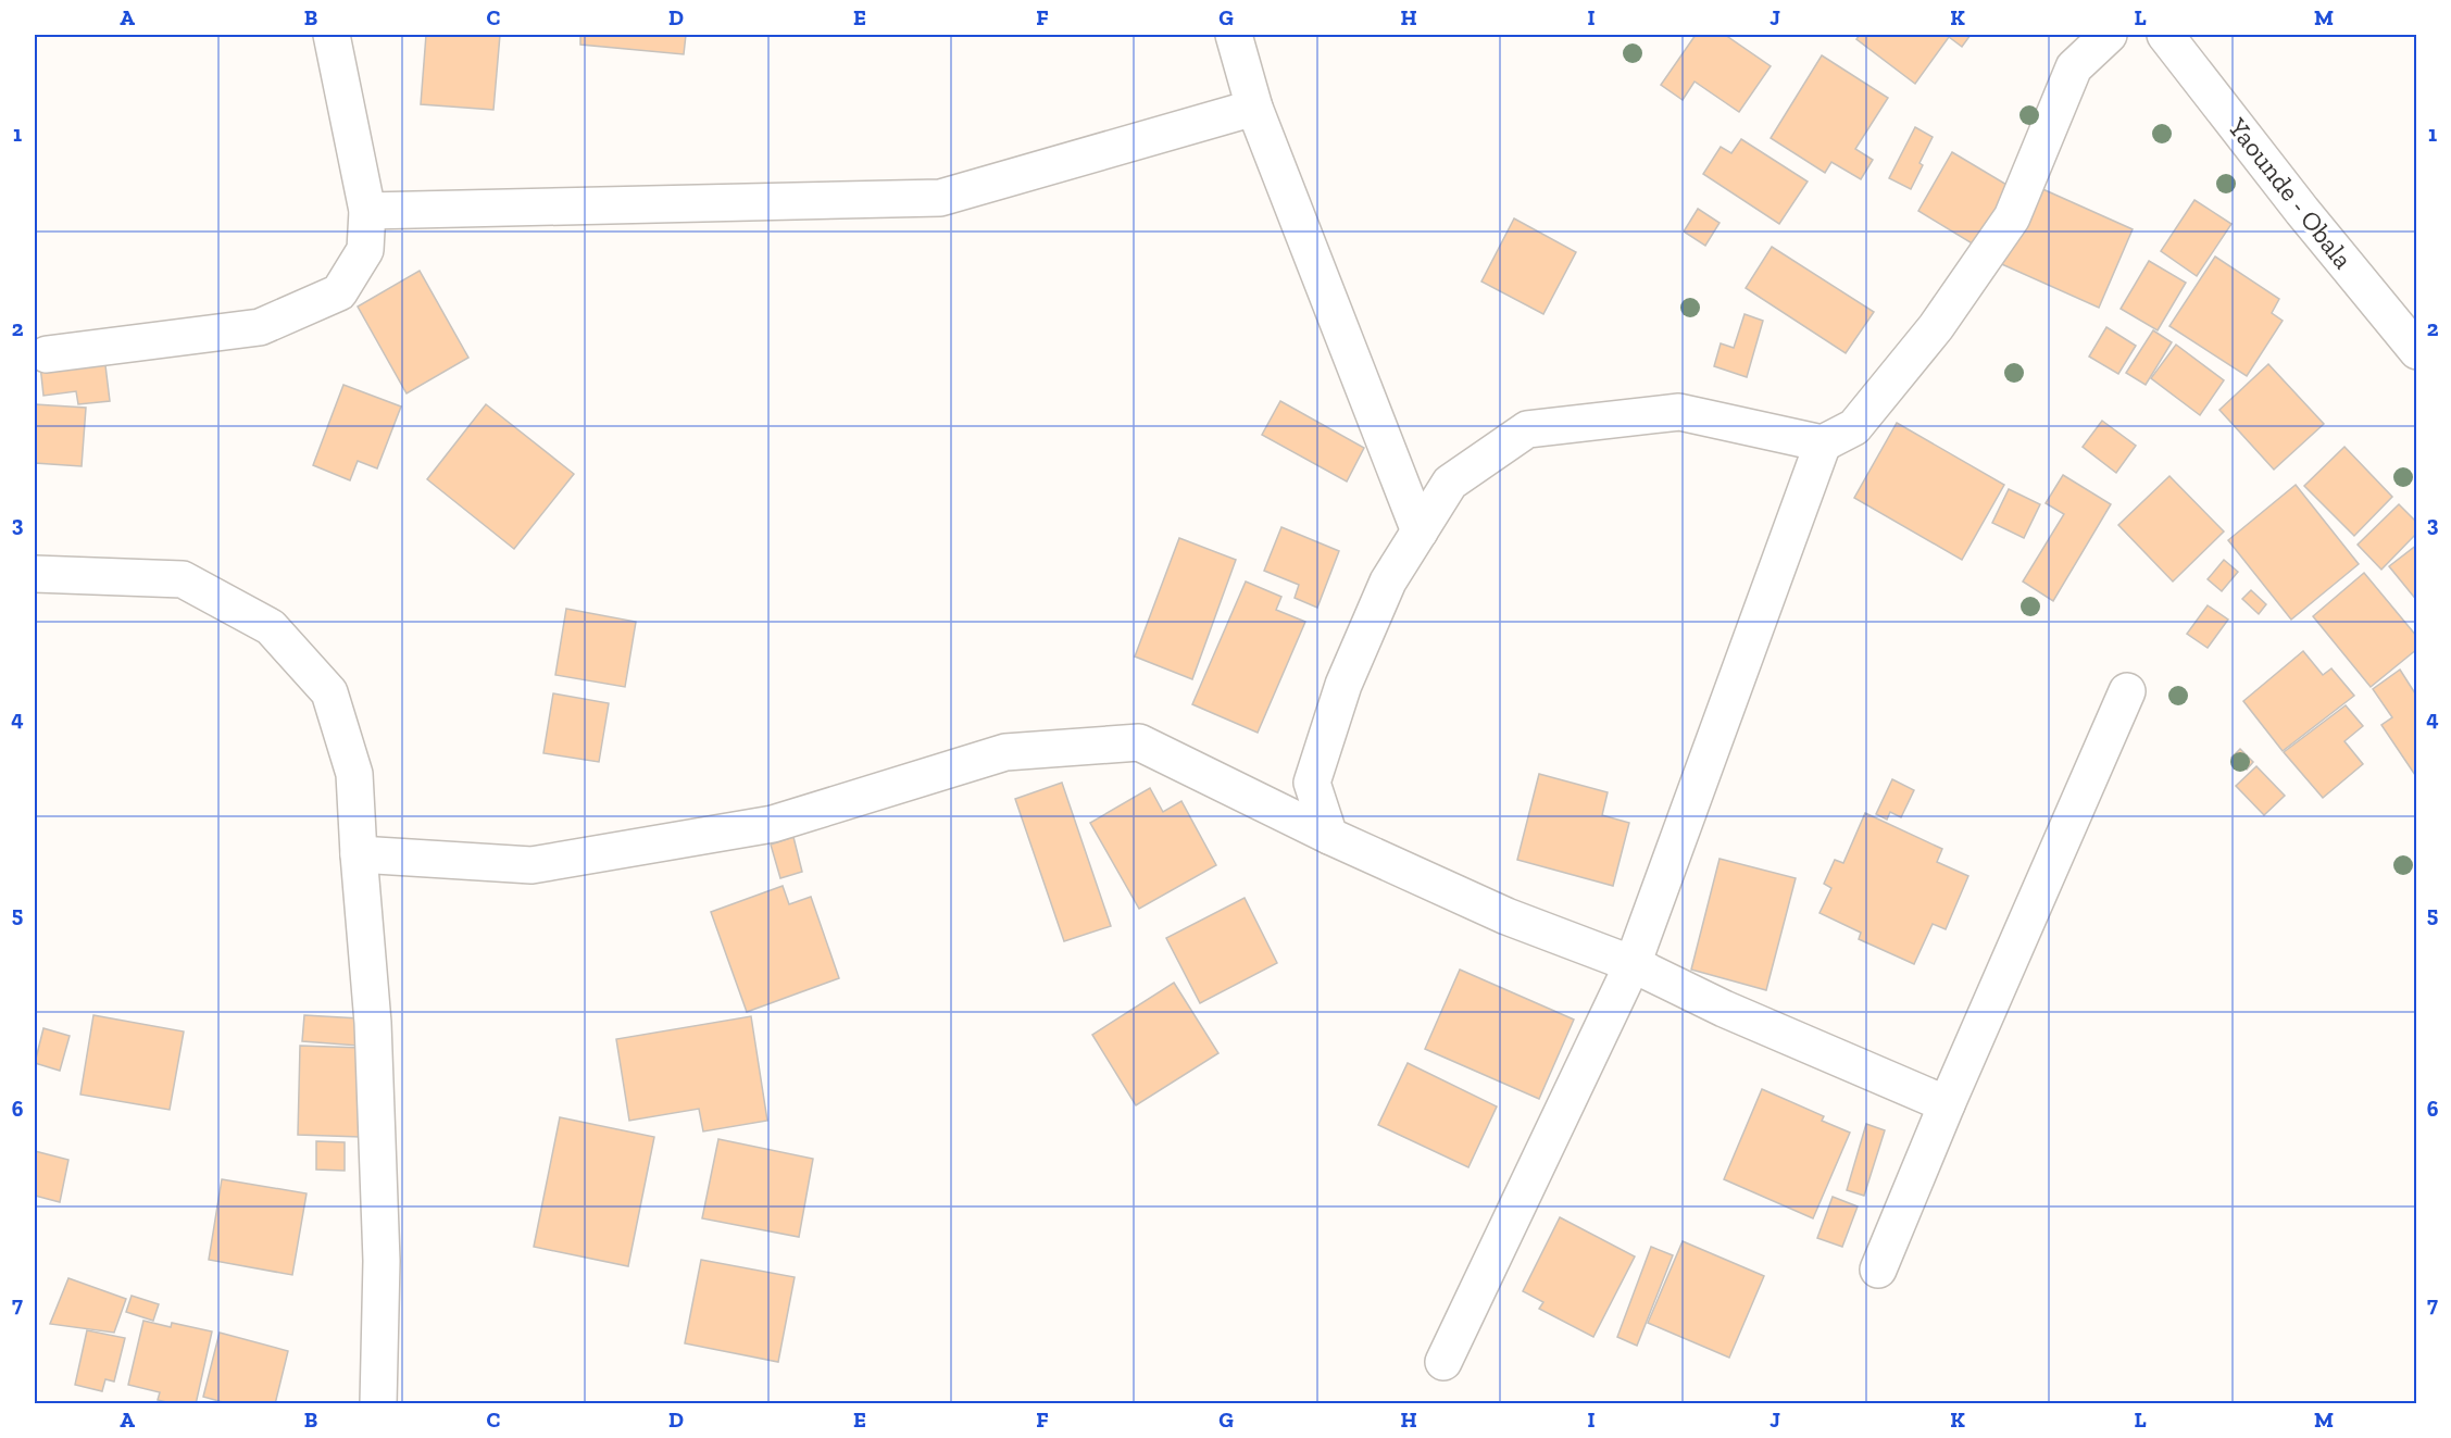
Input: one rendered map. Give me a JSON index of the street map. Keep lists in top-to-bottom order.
{
  "streets": {
    "main road": ["Yaounde - Obala"]
  },
  "grid": {
    "columns": [
      "A",
      "B",
      "C",
      "D",
      "E",
      "F",
      "G",
      "H",
      "I",
      "J",
      "K",
      "L",
      "M"
    ],
    "rows": [
      "1",
      "2",
      "3",
      "4",
      "5",
      "6",
      "7"
    ]
  }
}
